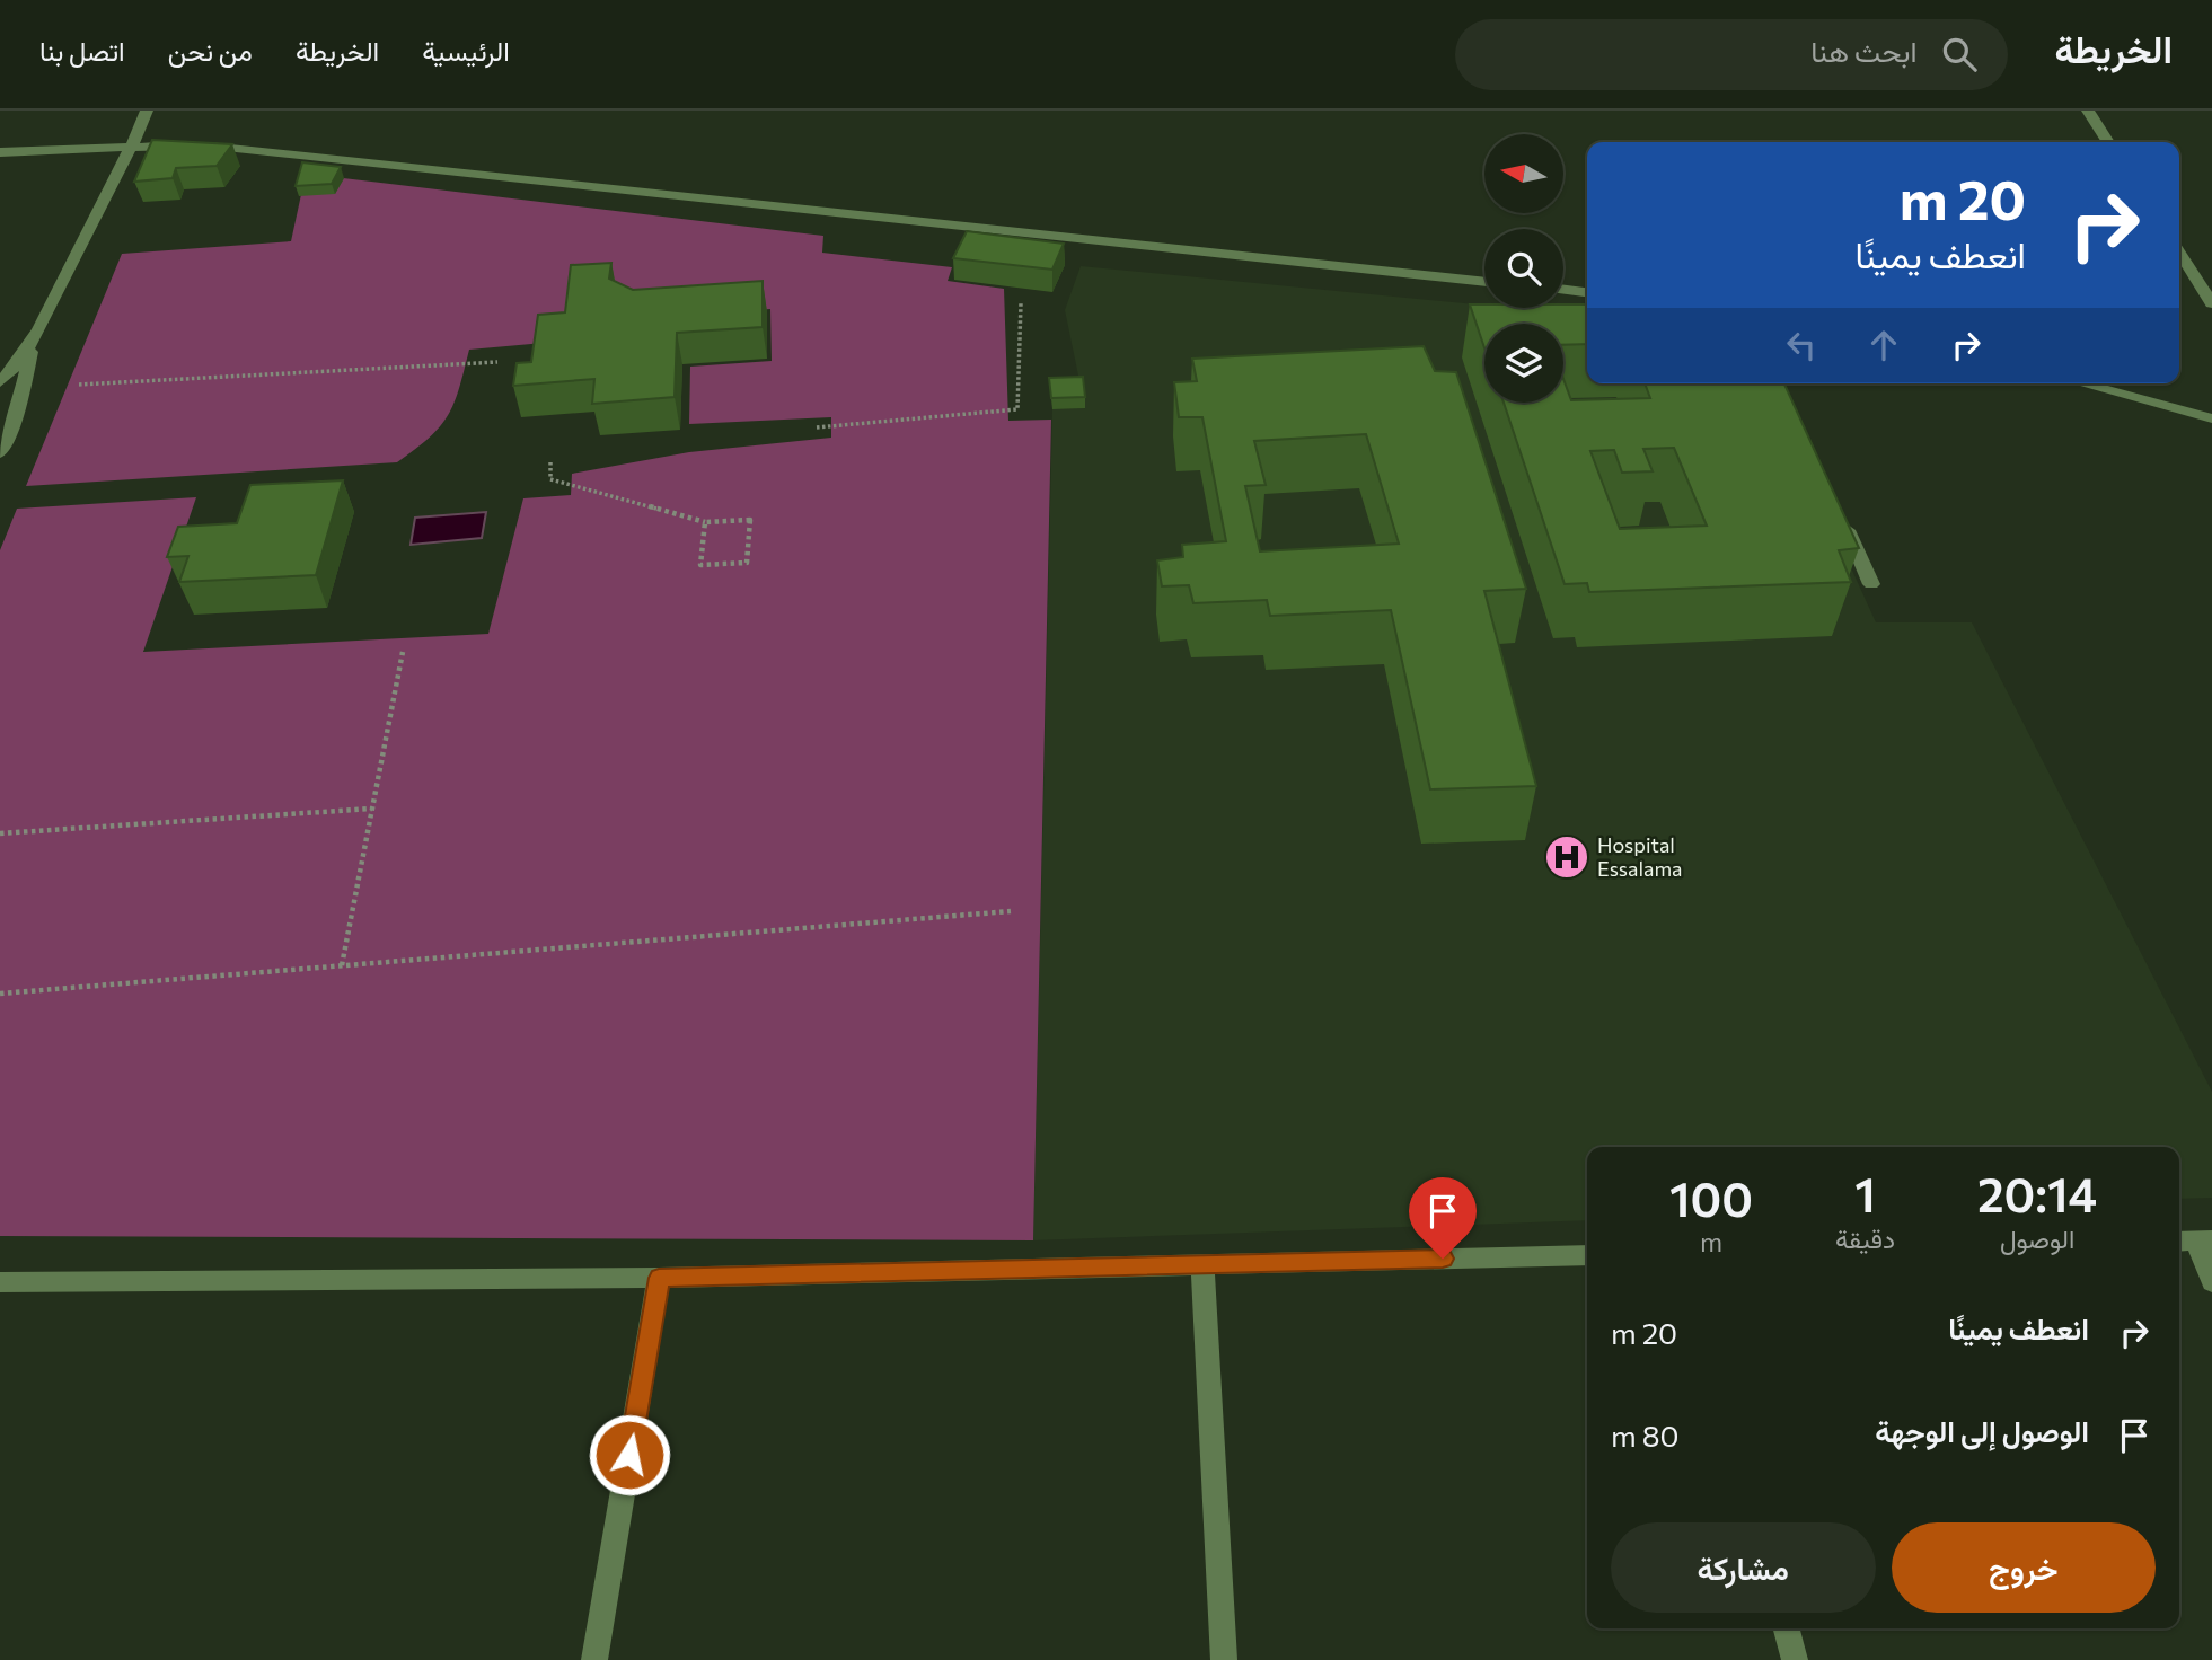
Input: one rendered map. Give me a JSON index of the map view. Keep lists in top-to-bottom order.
{
  "places": {
    "hospital": ["Hospital Essalama"]
  },
  "north": "left",
  "page": {
    "header": "الخريطة",
    "search": "ابحث هنا",
    "nav": [
      "الرئيسية",
      "الخريطة",
      "من نحن",
      "اتصل بنا"
    ],
    "turn": ["20 m", "انعطف يمينًا"],
    "eta": [
      "20:14",
      "الوصول",
      "1",
      "دقيقة",
      "100",
      "m"
    ],
    "list": [
      {
        "name": "انعطف يمينًا",
        "value": "20 m"
      },
      {
        "name": "الوصول إلى الوجهة",
        "value": "80 m"
      }
    ],
    "buttons": ["خروج", "مشاركة"]
  }
}
